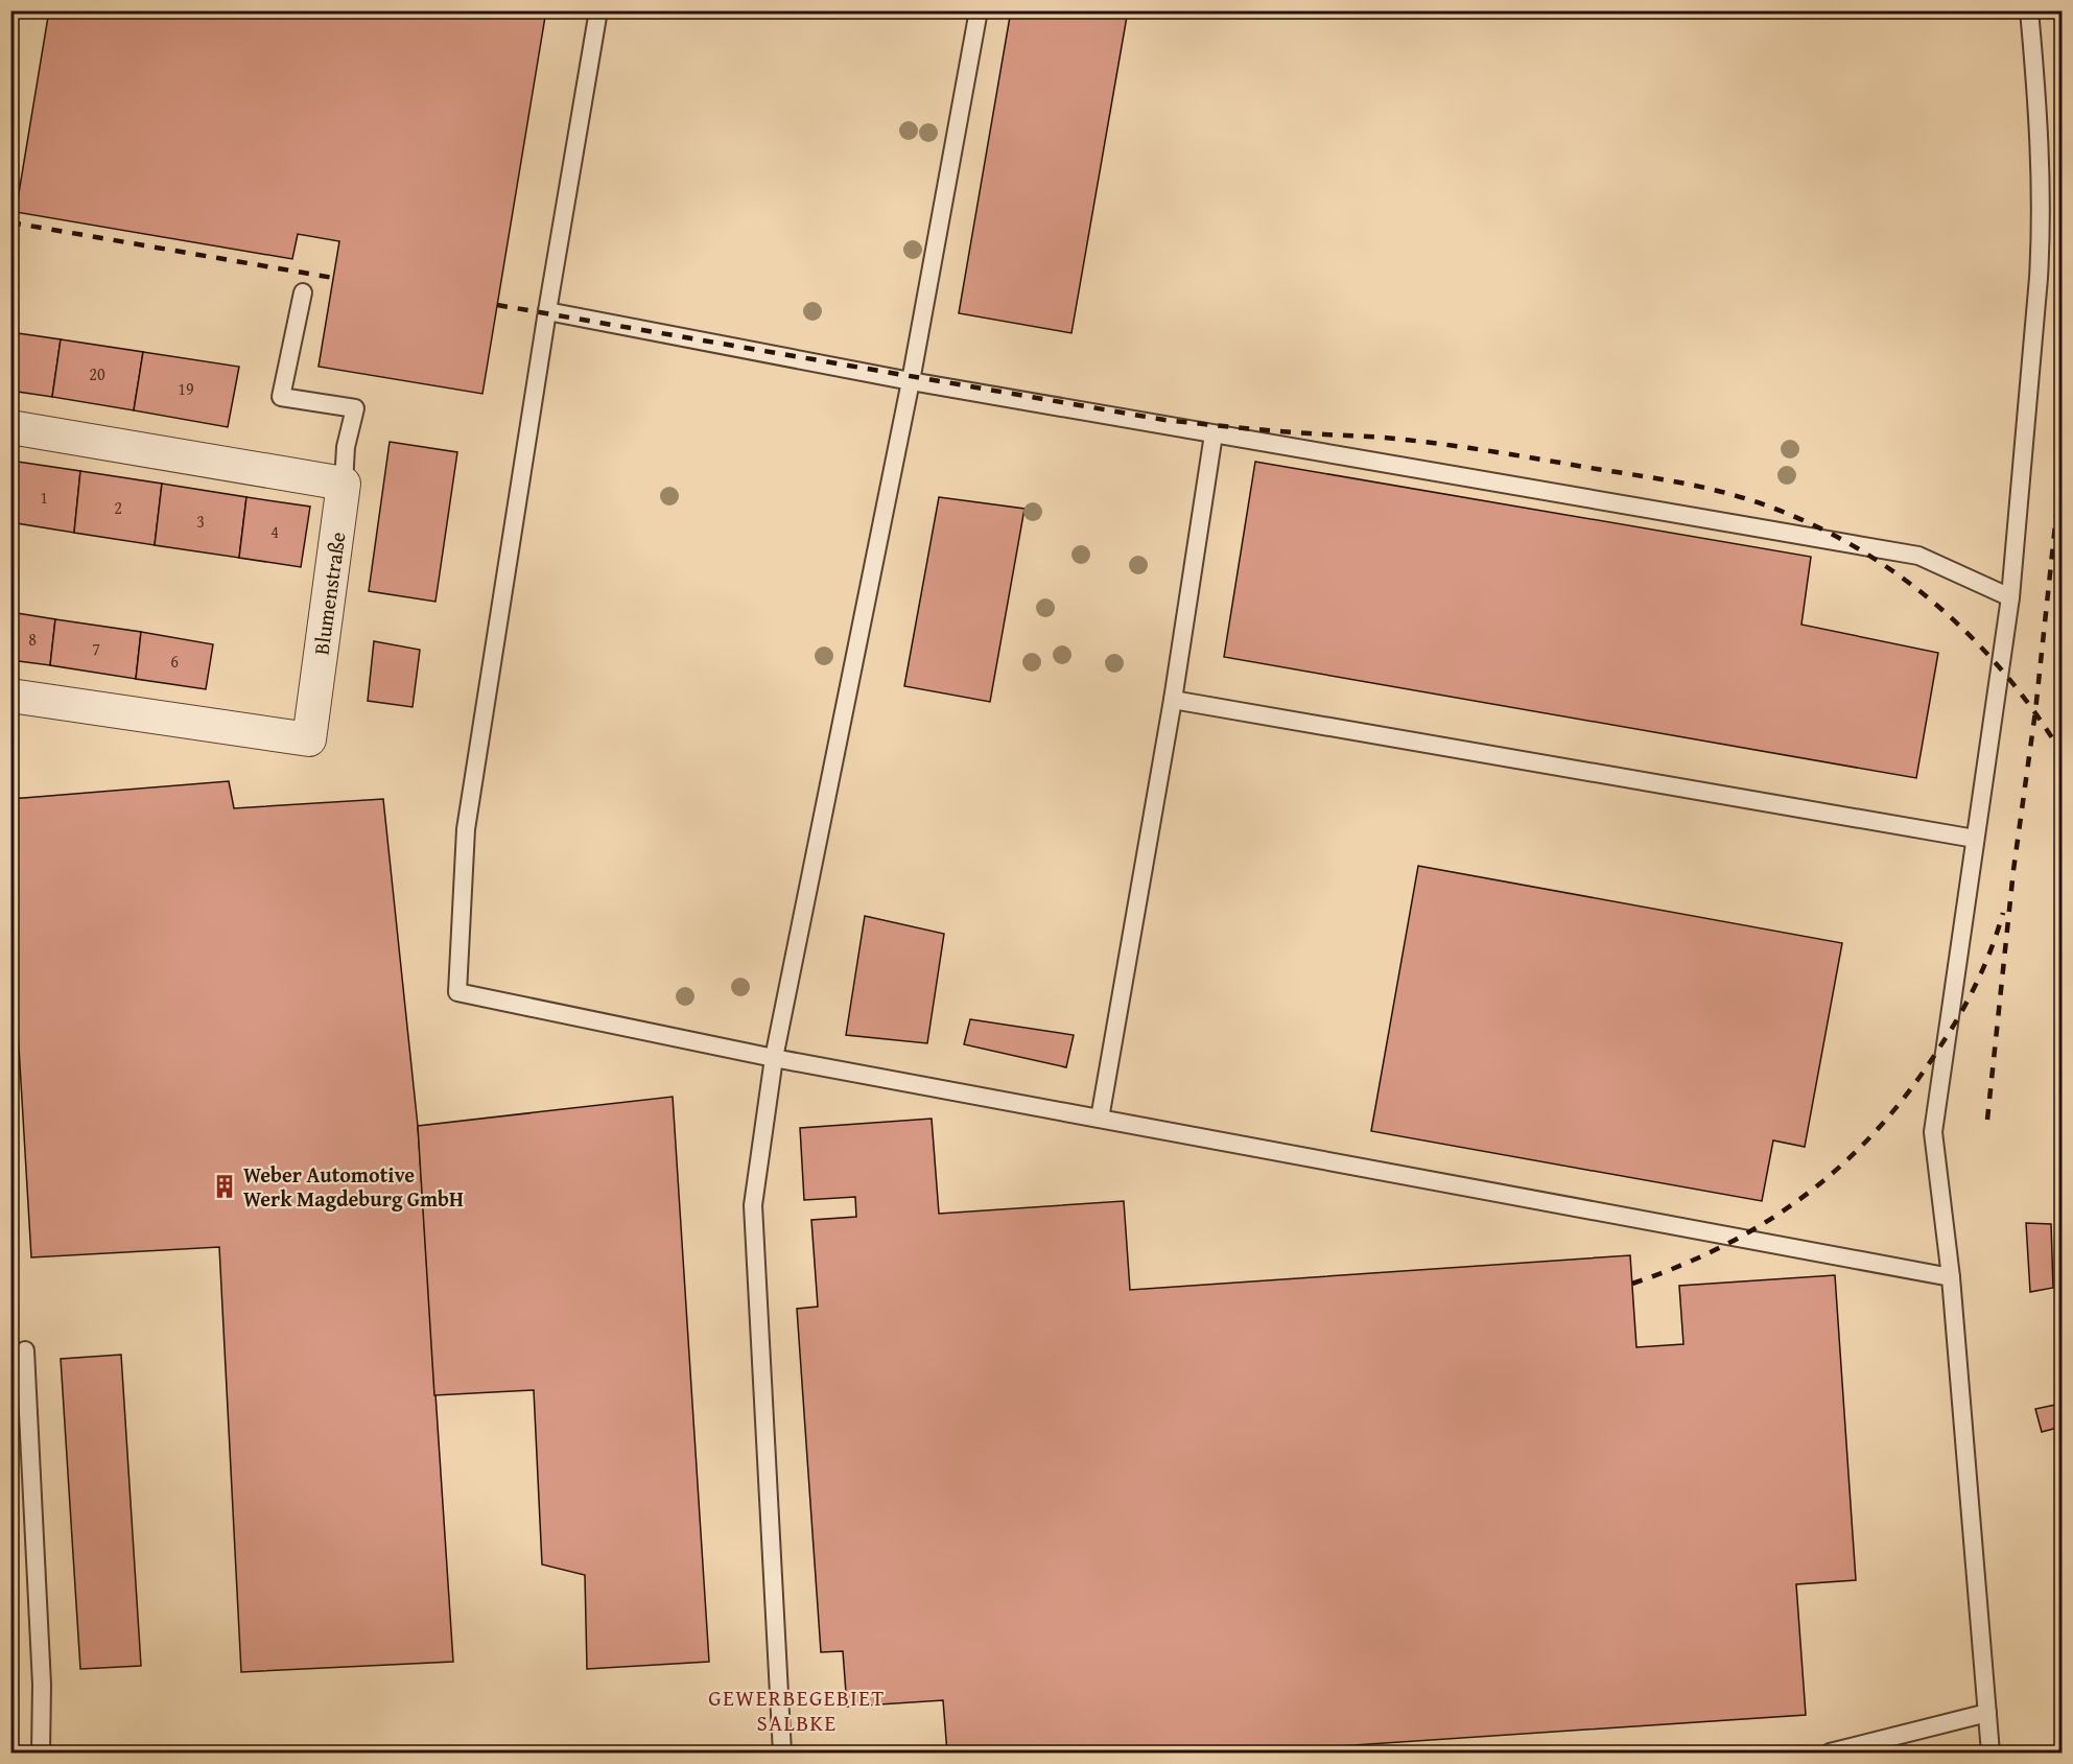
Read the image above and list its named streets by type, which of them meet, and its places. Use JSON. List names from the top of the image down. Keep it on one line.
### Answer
{"streets":{"street":["Blumenstraße"]},"districts":["GEWERBEGEBIET SALBKE"],"places":{"building":["Weber Automotive Werk Magdeburg GmbH"]},"house_numbers":["20","19","1","2","3","4","8","7","6"]}
